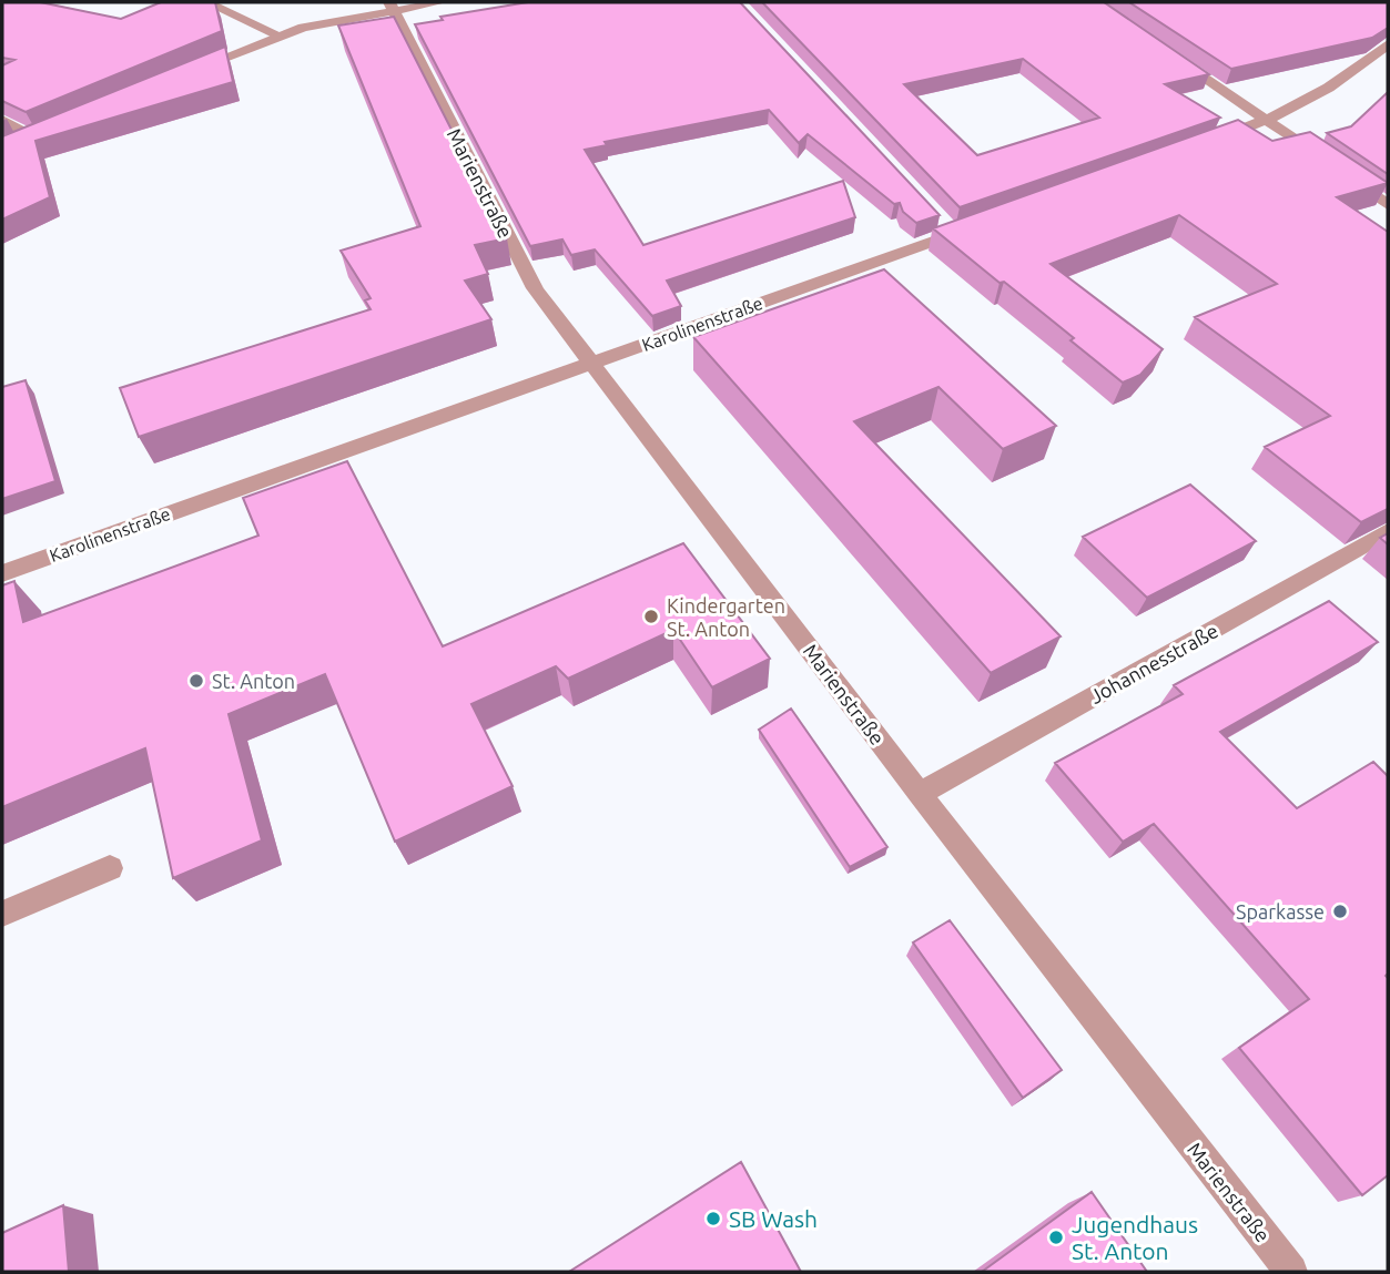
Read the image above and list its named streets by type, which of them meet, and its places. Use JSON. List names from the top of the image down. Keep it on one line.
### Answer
{"streets":{"street":["Marienstraße","Karolinenstraße","Johannesstraße"]},"crossings":[["Marienstraße","Karolinenstraße"],["Marienstraße","Johannesstraße"]],"places":["Kindergarten St. Anton","St. Anton","Sparkasse","SB Wash","Jugendhaus St. Anton"]}
